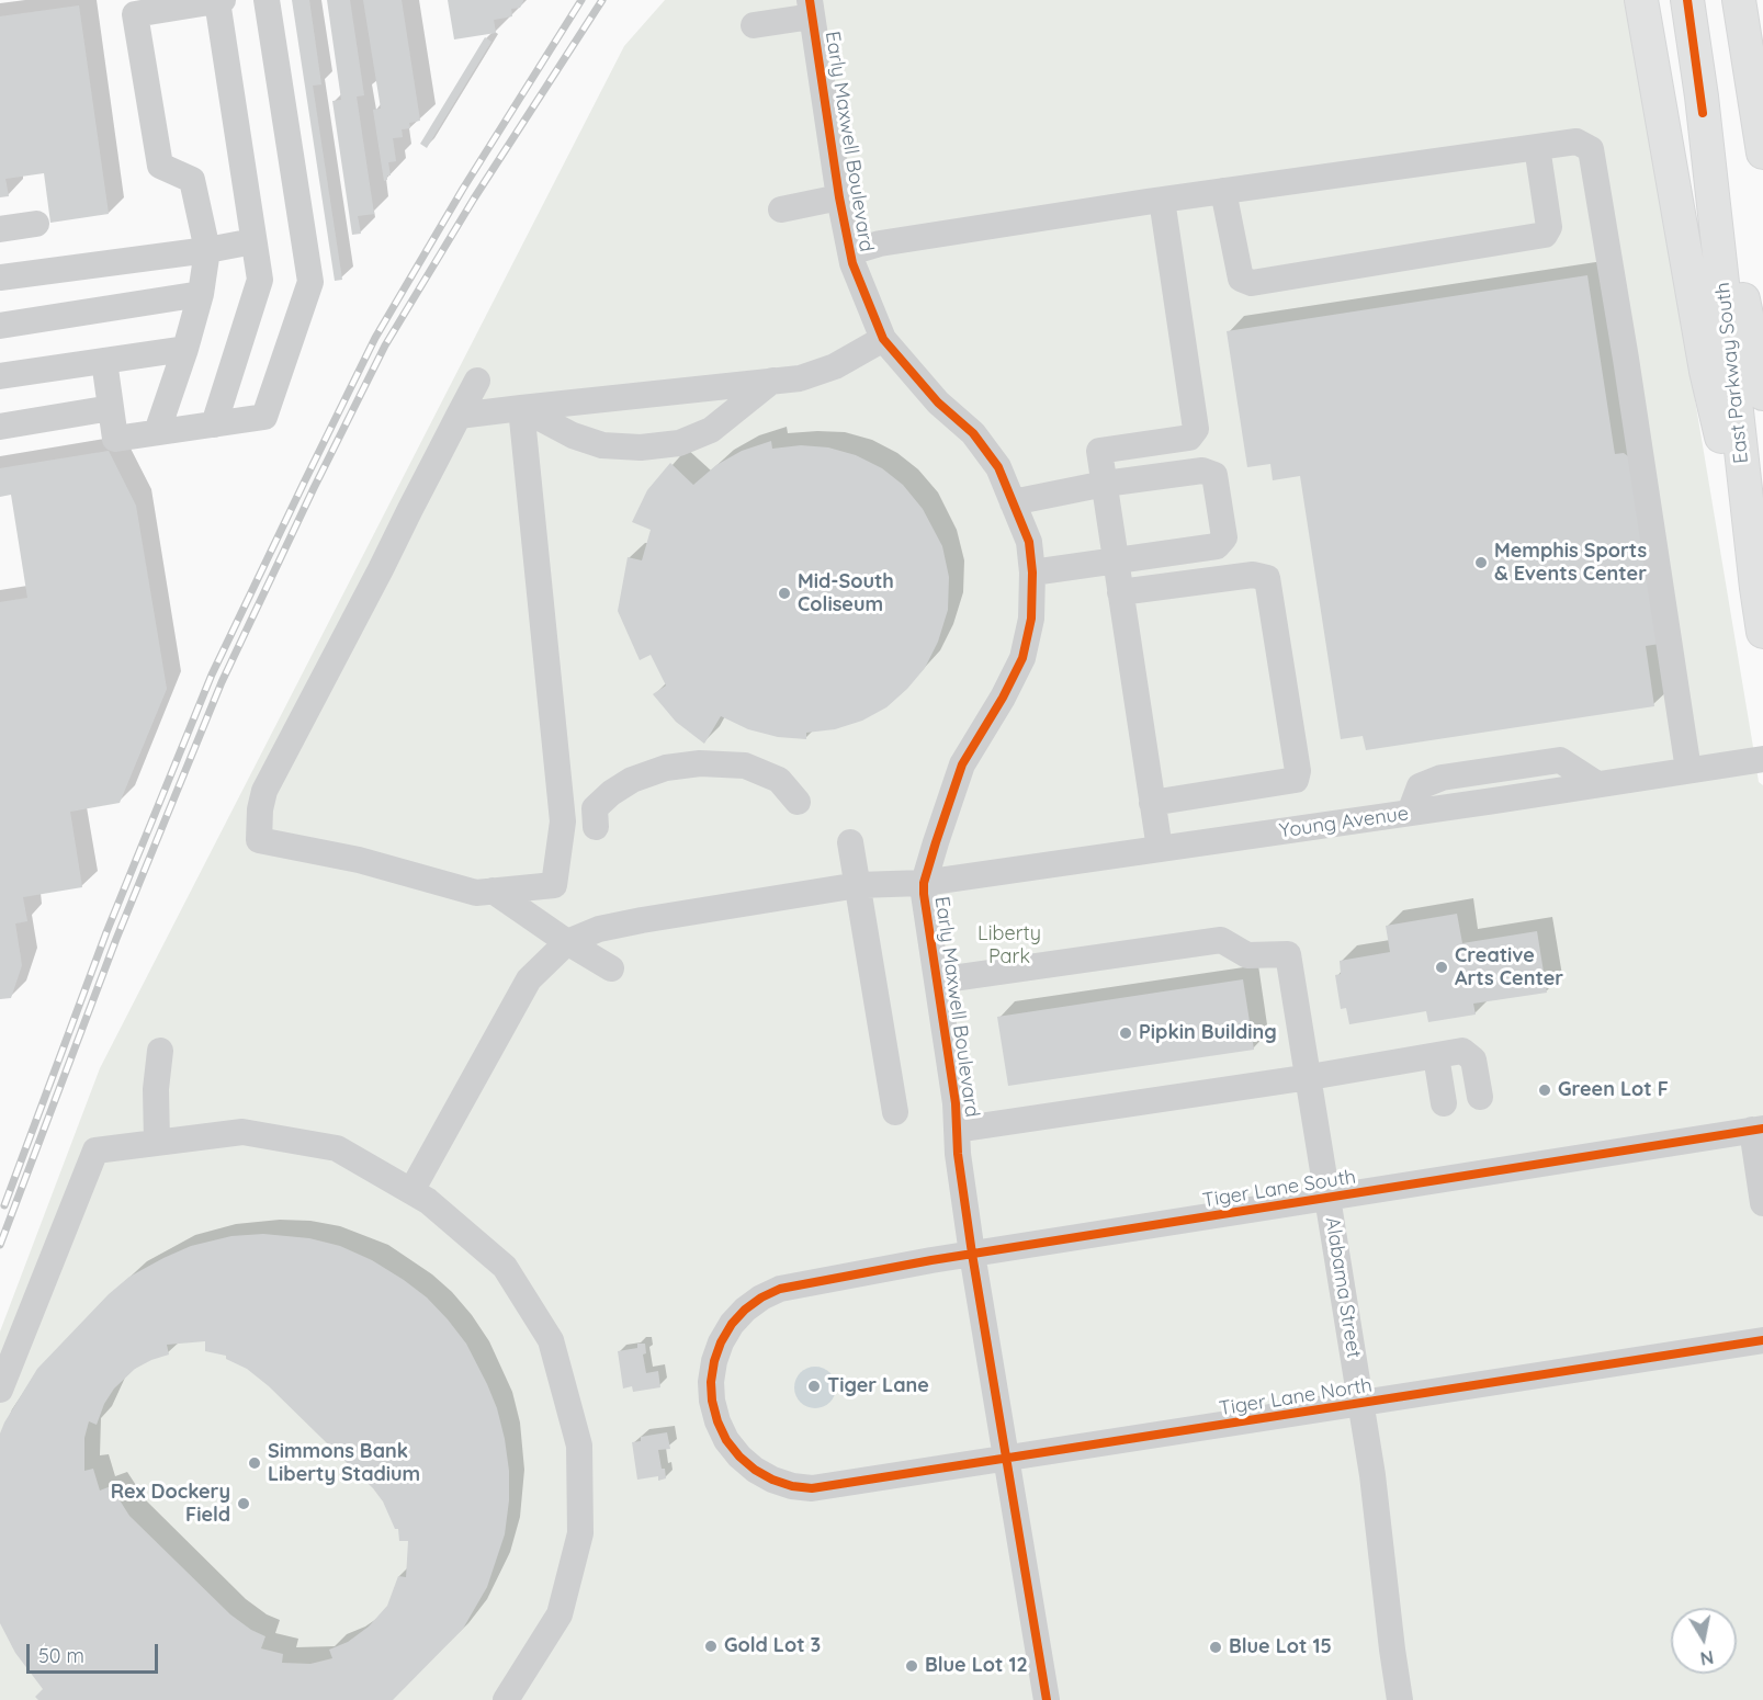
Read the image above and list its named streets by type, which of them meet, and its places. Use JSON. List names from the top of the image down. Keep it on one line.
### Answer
{"streets":{"main road":["East Parkway South"],"street":["Early Maxwell Boulevard","Young Avenue","Tiger Lane South","Alabama Street","Tiger Lane North"]},"crossings":[["Early Maxwell Boulevard","Young Avenue"],["Early Maxwell Boulevard","Tiger Lane South"],["Early Maxwell Boulevard","Alabama Street"],["Early Maxwell Boulevard","Tiger Lane North"],["Tiger Lane South","Alabama Street"],["Tiger Lane South","Tiger Lane North"],["Alabama Street","Tiger Lane North"]],"parks":["Liberty Park"],"places":["Memphis Sports & Events Center","Mid-South Coliseum","Creative Arts Center","Pipkin Building","Green Lot F","Tiger Lane","Simmons Bank Liberty Stadium","Rex Dockery Field","Gold Lot 3","Blue Lot 15","Blue Lot 12"],"scale_bar":"50 m","north":"bottom"}
